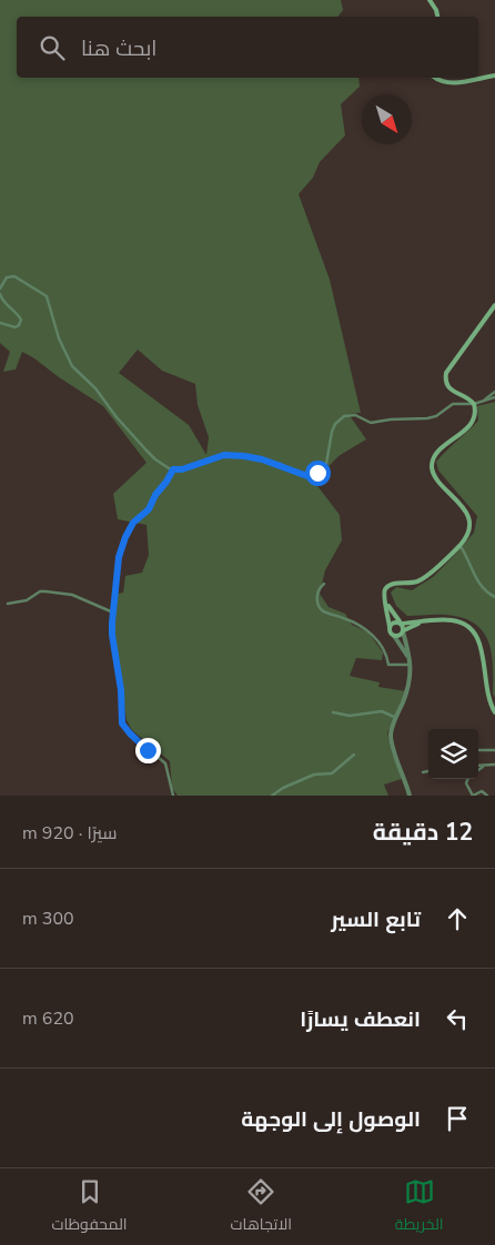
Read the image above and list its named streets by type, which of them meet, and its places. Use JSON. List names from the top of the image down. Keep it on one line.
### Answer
{"north":"bottom right","page":{"search":"ابحث هنا","heading":["12 دقيقة","سيرًا · 920 m"],"list":[["تابع السير","300 m"],["انعطف يسارًا","620 m"],"الوصول إلى الوجهة"],"nav":["الخريطة","الاتجاهات","المحفوظات"]}}
